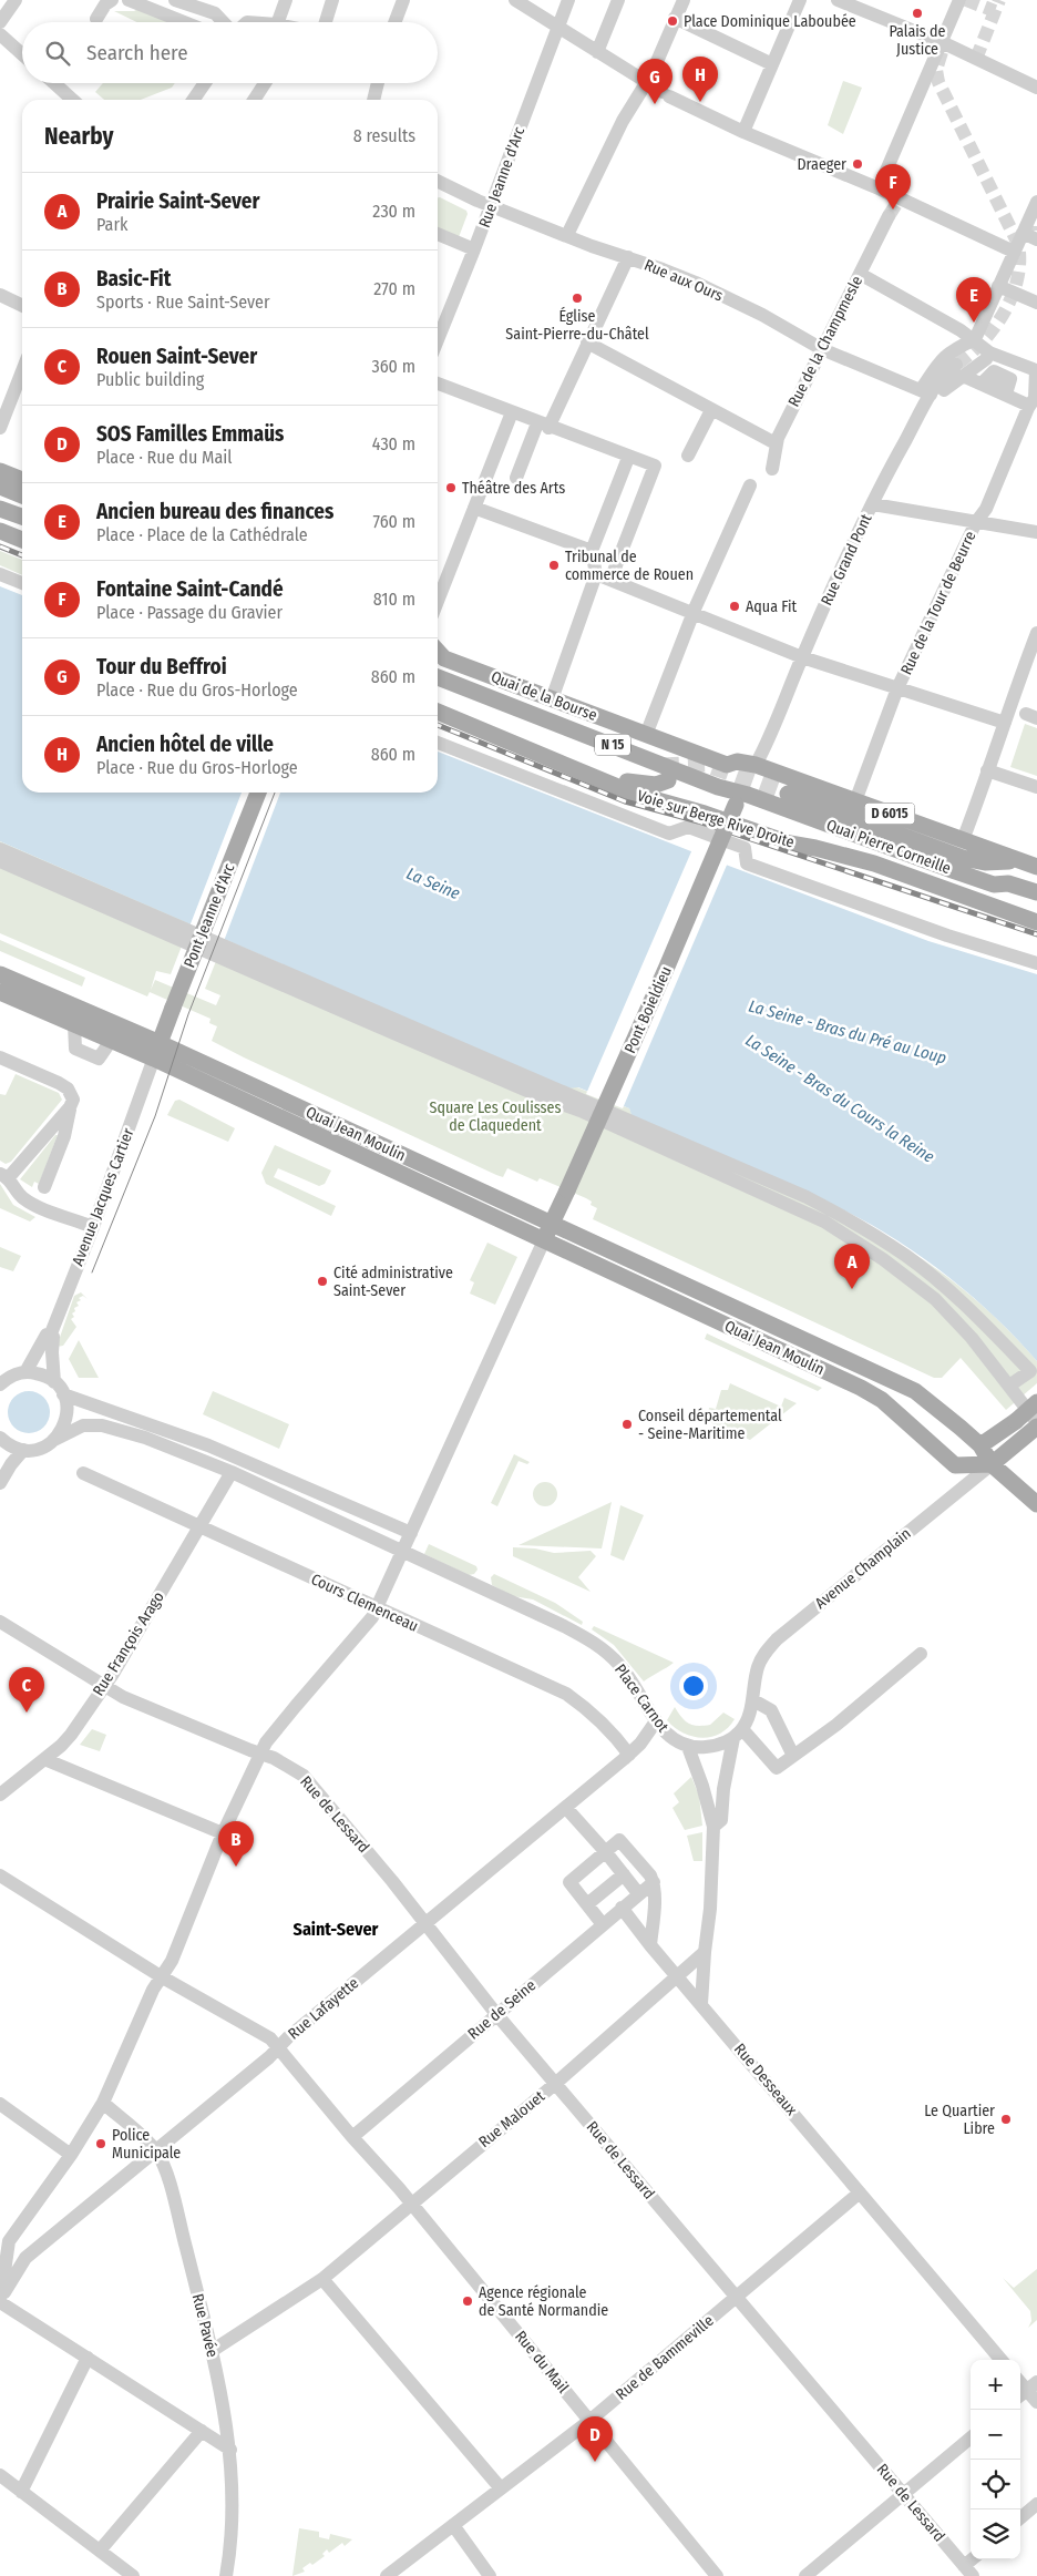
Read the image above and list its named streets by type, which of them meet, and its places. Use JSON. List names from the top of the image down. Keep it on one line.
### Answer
{"streets":{"main road":["Quai de la Bourse","N 15","D 6015","Voie sur Berge Rive Droite","Quai Pierre Corneille","Pont Jeanne d'Arc","Pont Boieldieu","Quai Jean Moulin"],"street":["Rue Jeanne d'Arc","Rue aux Ours","Rue de la Champmesle","Rue Grand Pont","Rue de la Tour de Beurre","Avenue Jacques Cartier","Avenue Champlain","Cours Clemenceau","Rue François Arago","Place Carnot","Rue de Lessard","Rue Lafayette","Rue de Seine","Rue Desseaux","Rue Malouet","Rue Pavée","Rue de Bammeville","Rue du Mail"]},"crossings":[["Rue Jeanne d'Arc","Rue aux Ours"],["Rue aux Ours","Rue de la Champmesle"],["Rue aux Ours","Rue Grand Pont"],["Rue Grand Pont","Quai de la Bourse"],["Rue Grand Pont","Quai Pierre Corneille"],["Rue Grand Pont","Pont Boieldieu"],["Rue de la Tour de Beurre","Quai Pierre Corneille"],["Quai de la Bourse","Quai Pierre Corneille"],["Quai de la Bourse","Pont Boieldieu"],["D 6015","Quai Pierre Corneille"],["Quai Pierre Corneille","Pont Boieldieu"],["Pont Jeanne d'Arc","Quai Jean Moulin"],["Pont Jeanne d'Arc","Avenue Jacques Cartier"],["Pont Boieldieu","Quai Jean Moulin"],["Quai Jean Moulin","Avenue Jacques Cartier"],["Quai Jean Moulin","Avenue Champlain"],["Cours Clemenceau","Rue François Arago"],["Cours Clemenceau","Rue Lafayette"],["Rue François Arago","Rue de Lessard"],["Place Carnot","Rue Lafayette"],["Rue de Lessard","Rue Lafayette"],["Rue de Lessard","Rue de Seine"],["Rue de Lessard","Rue Malouet"],["Rue de Lessard","Rue de Bammeville"],["Rue Lafayette","Rue Pavée"],["Rue Lafayette","Rue du Mail"],["Rue de Seine","Rue Desseaux"],["Rue de Seine","Rue du Mail"],["Rue Desseaux","Rue Malouet"],["Rue Desseaux","Rue de Bammeville"],["Rue Malouet","Rue Pavée"],["Rue Malouet","Rue du Mail"],["Rue de Bammeville","Rue du Mail"]],"districts":["Saint-Sever"],"water":["La Seine","La Seine - Bras du Pré au Loup","La Seine - Bras du Cours la Reine"],"parks":["Square Les Coulisses de Claquedent"],"places":["Palais de Justice","Place Dominique Laboubée","Draeger","Église Saint-Pierre-du-Châtel","Théâtre des Arts","Tribunal de commerce de Rouen","Aqua Fit","Cité administrative Saint-Sever","Conseil départemental - Seine-Maritime","Le Quartier Libre","Police Municipale","Agence régionale de Santé Normandie"],"page":{"search":"Search here","pins":["H","G","F","E","A","C","B","D"],"heading":["Nearby","8 results"],"list":[{"mark":"A","name":"Prairie Saint-Sever","note":"Park","value":"230 m"},{"mark":"B","name":"Basic-Fit","note":"Sports · Rue Saint-Sever","value":"270 m"},{"mark":"C","name":"Rouen Saint-Sever","note":"Public building","value":"360 m"},{"mark":"D","name":"SOS Familles Emmaüs","note":"Place · Rue du Mail","value":"430 m"},{"mark":"E","name":"Ancien bureau des finances","note":"Place · Place de la Cathédrale","value":"760 m"},{"mark":"F","name":"Fontaine Saint-Candé","note":"Place · Passage du Gravier","value":"810 m"},{"mark":"G","name":"Tour du Beffroi","note":"Place · Rue du Gros-Horloge","value":"860 m"},{"mark":"H","name":"Ancien hôtel de ville","note":"Place · Rue du Gros-Horloge","value":"860 m"}],"map_buttons":["+","−"]}}
